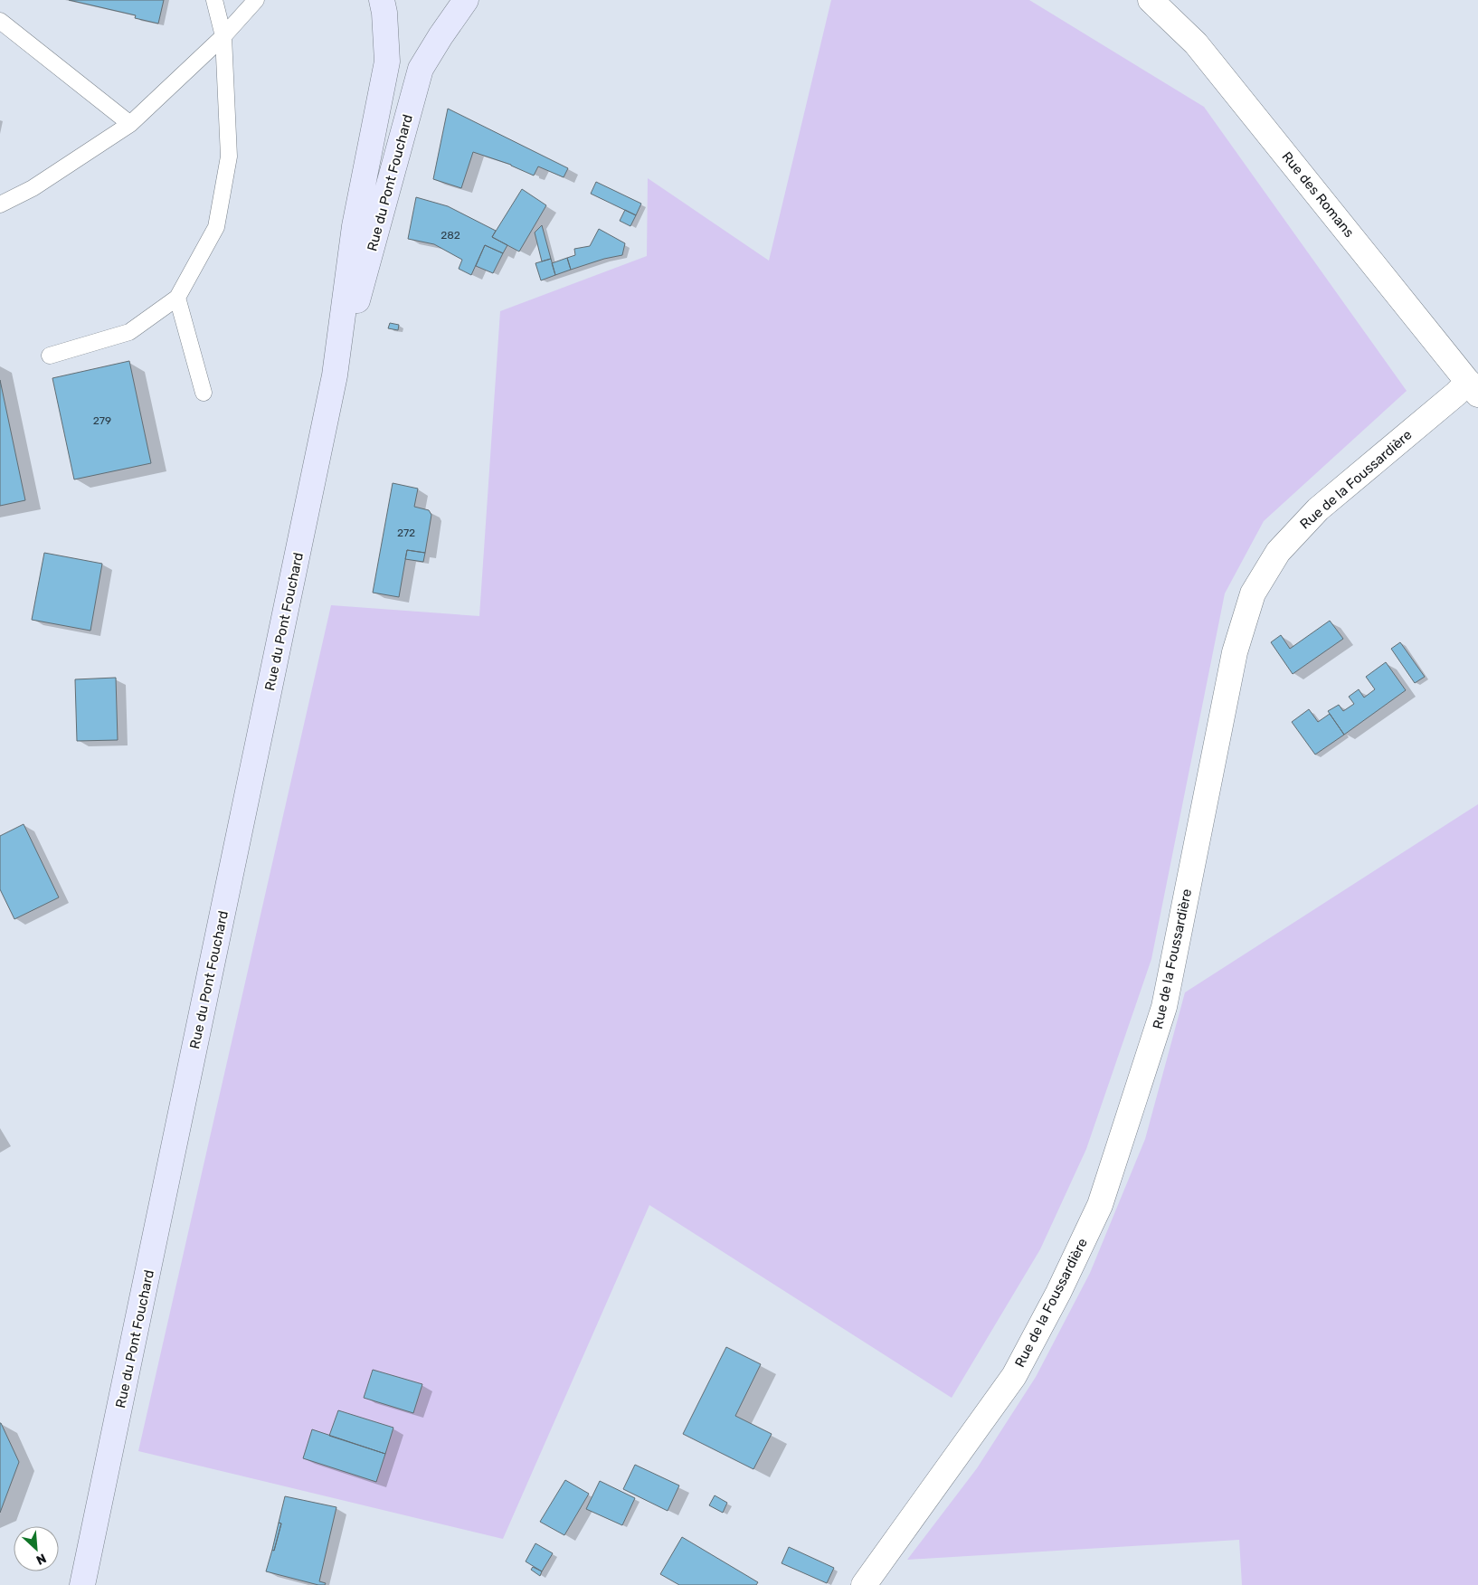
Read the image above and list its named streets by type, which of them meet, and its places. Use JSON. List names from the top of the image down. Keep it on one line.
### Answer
{"streets":{"main road":["Rue du Pont Fouchard"],"street":["Rue des Romans","Rue de la Foussardière"]},"crossings":[["Rue des Romans","Rue de la Foussardière"]],"house_numbers":["282","279","272"],"north":"bottom right"}
